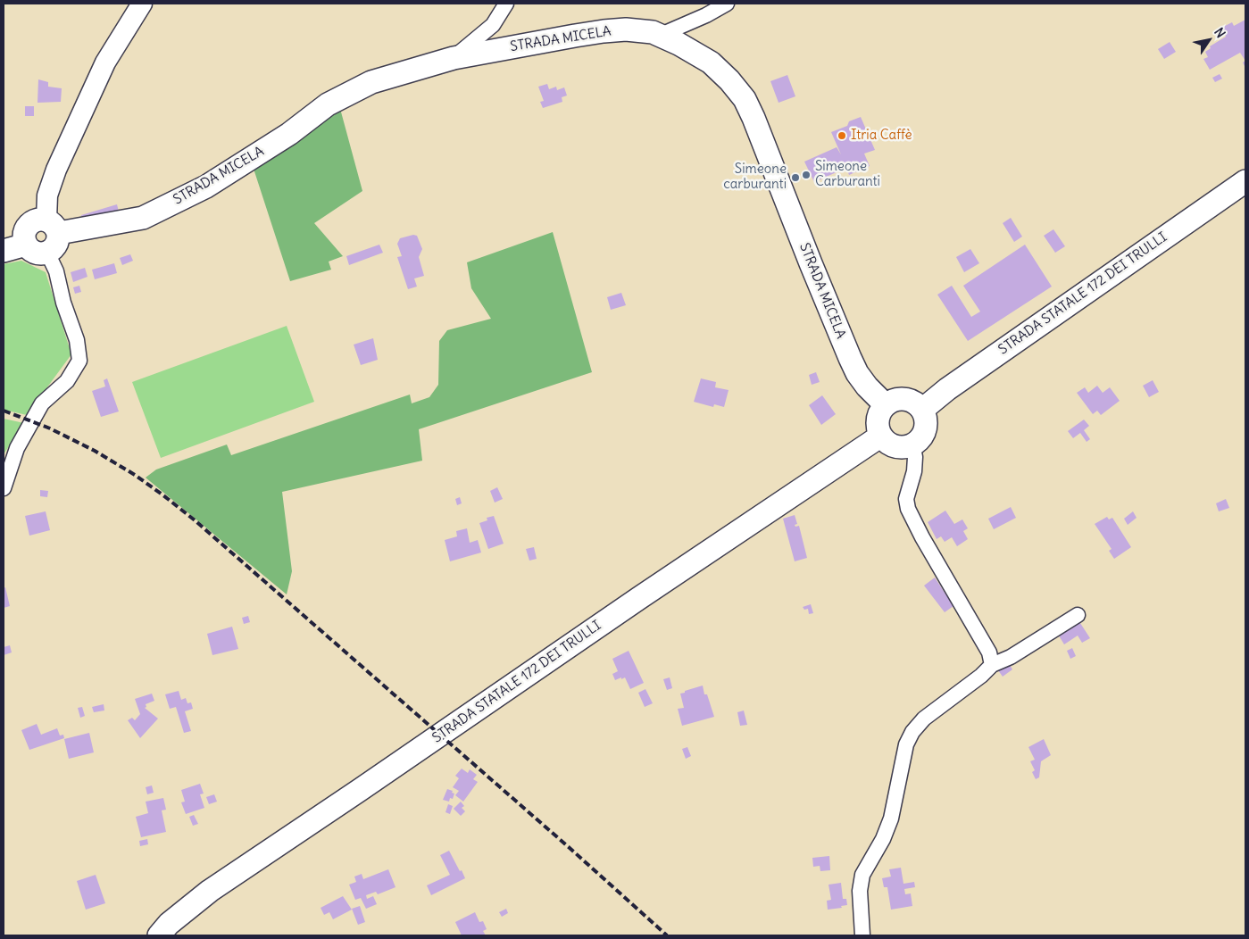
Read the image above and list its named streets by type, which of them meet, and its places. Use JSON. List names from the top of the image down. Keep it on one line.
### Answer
{"streets":{"main road":["STRADA MICELA","STRADA STATALE 172 DEI TRULLI"]},"crossings":[["STRADA MICELA","STRADA STATALE 172 DEI TRULLI"]],"places":["Itria Caffè","Simeone Carburanti","Simeone carburanti"],"north":"top right"}
